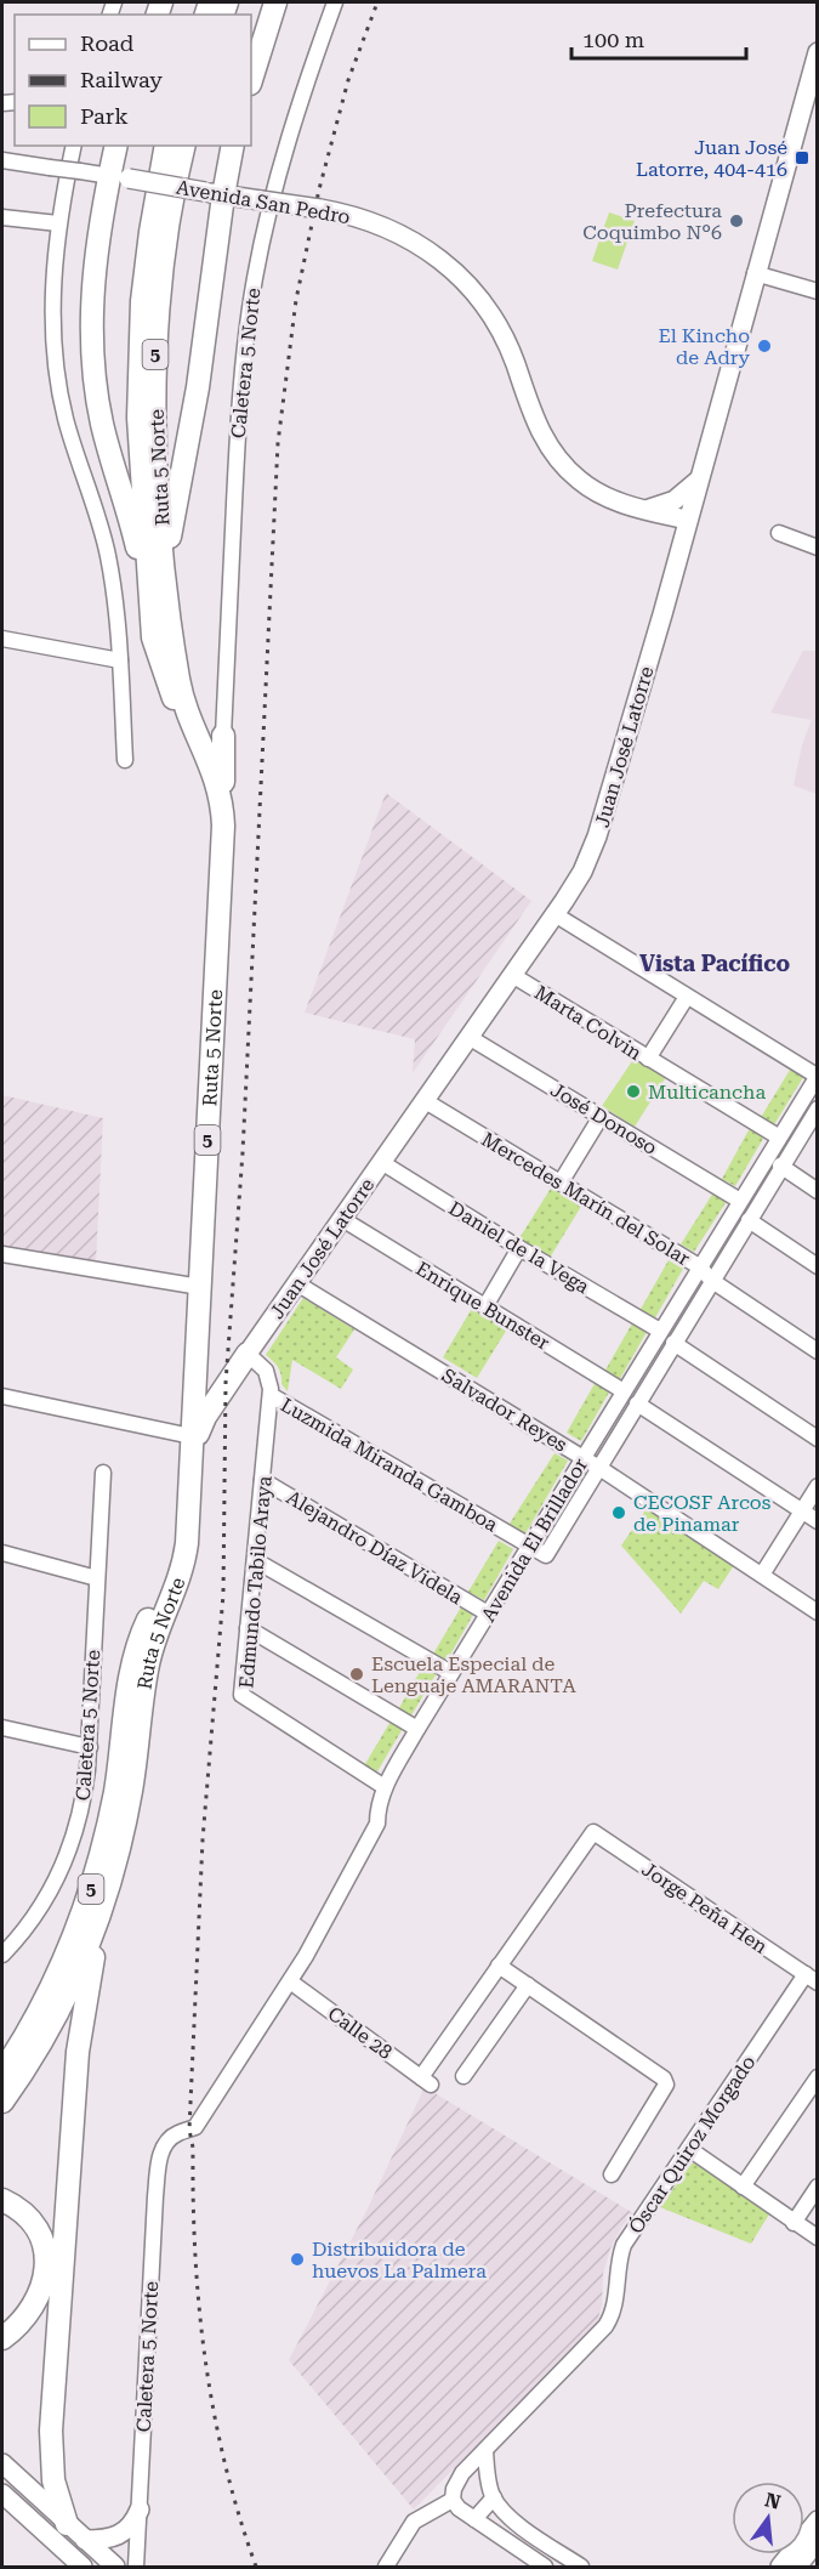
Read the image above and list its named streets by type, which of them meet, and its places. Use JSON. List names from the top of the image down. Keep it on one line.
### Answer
{"streets":{"highway":["5","Ruta 5 Norte"],"main road":["Avenida San Pedro","Juan José Latorre"],"street":["Caletera 5 Norte","Marta Colvin","José Donoso","Mercedes Marín del Solar","Daniel de la Vega","Enrique Bunster","Salvador Reyes","Luzmida Miranda Gamboa","Avenida El Brillador","Alejandro Díaz Videla","Edmundo Tabilo Araya","Jorge Peña Hen","Calle 28","Óscar Quiroz Morgado"]},"crossings":[["Avenida San Pedro","Juan José Latorre"],["Caletera 5 Norte","Avenida El Brillador"],["Juan José Latorre","Marta Colvin"],["Juan José Latorre","José Donoso"],["Juan José Latorre","Mercedes Marín del Solar"],["Juan José Latorre","Daniel de la Vega"],["Juan José Latorre","Enrique Bunster"],["Juan José Latorre","Salvador Reyes"],["Juan José Latorre","Edmundo Tabilo Araya"],["Marta Colvin","Avenida El Brillador"],["José Donoso","Avenida El Brillador"],["Mercedes Marín del Solar","Avenida El Brillador"],["Daniel de la Vega","Avenida El Brillador"],["Enrique Bunster","Avenida El Brillador"],["Salvador Reyes","Avenida El Brillador"],["Luzmida Miranda Gamboa","Avenida El Brillador"],["Luzmida Miranda Gamboa","Edmundo Tabilo Araya"],["Avenida El Brillador","Alejandro Díaz Videla"],["Avenida El Brillador","Edmundo Tabilo Araya"],["Avenida El Brillador","Calle 28"],["Alejandro Díaz Videla","Edmundo Tabilo Araya"],["Jorge Peña Hen","Calle 28"],["Jorge Peña Hen","Óscar Quiroz Morgado"]],"districts":["Vista Pacífico"],"places":{"transit":["Juan José Latorre, 404-416"],"other":["Prefectura Coquimbo N°6","El Kincho de Adry","Multicancha","CECOSF Arcos de Pinamar","Escuela Especial de Lenguaje AMARANTA","Distribuidora de huevos La Palmera"]},"legend":["Road","Railway","Park"],"scale_bar":"100 m","north":"top"}
